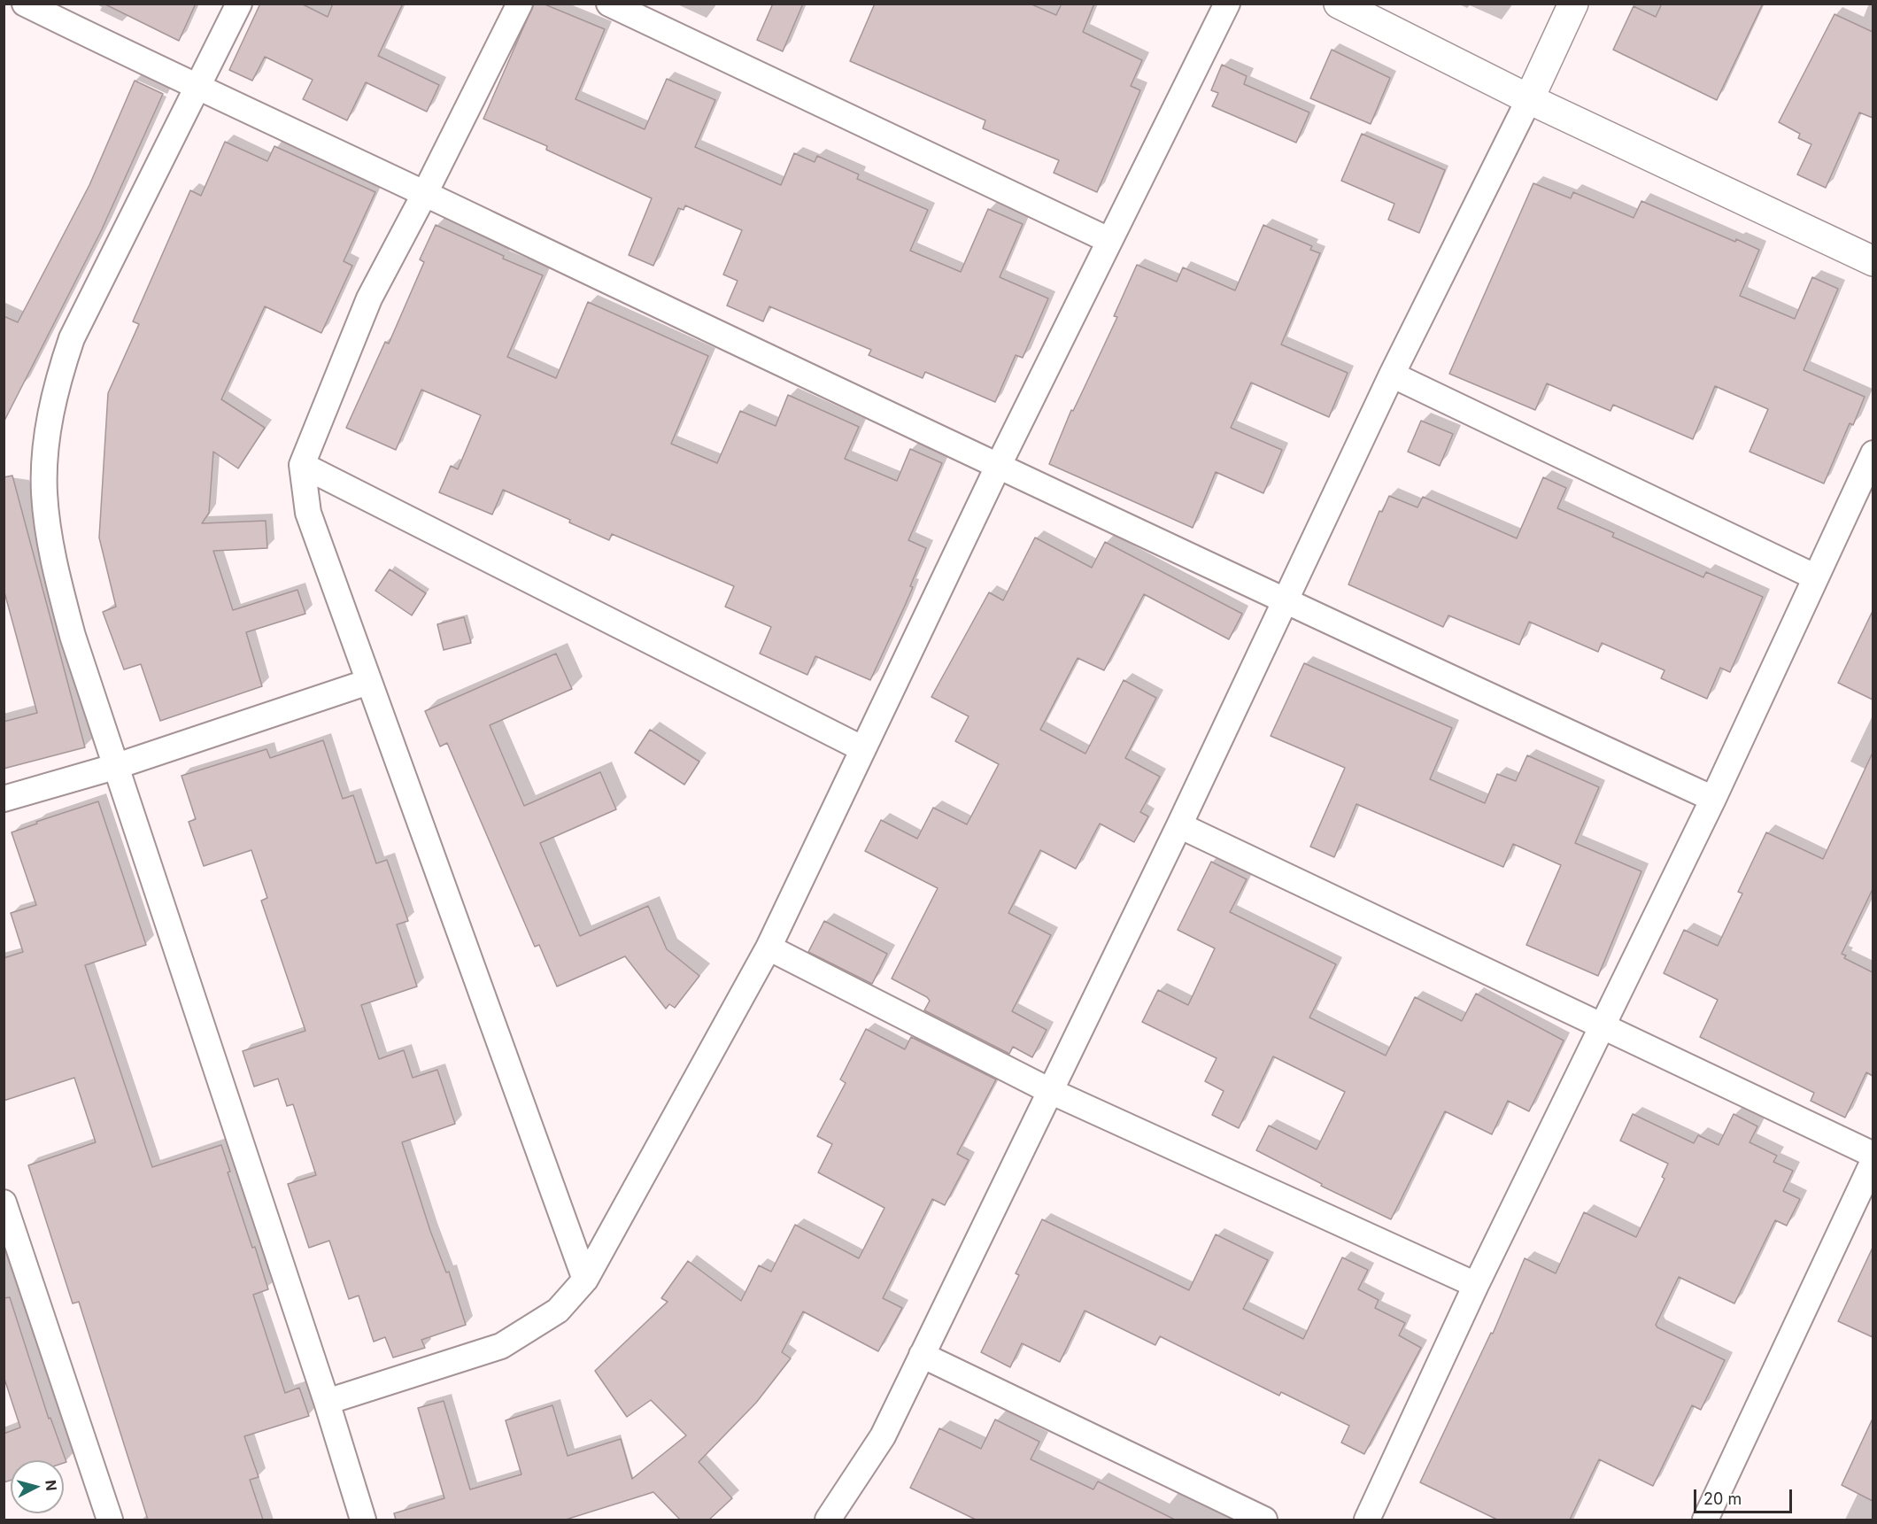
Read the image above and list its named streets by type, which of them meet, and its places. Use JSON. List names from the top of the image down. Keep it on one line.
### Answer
{"scale_bar":"20 m","north":"right"}
